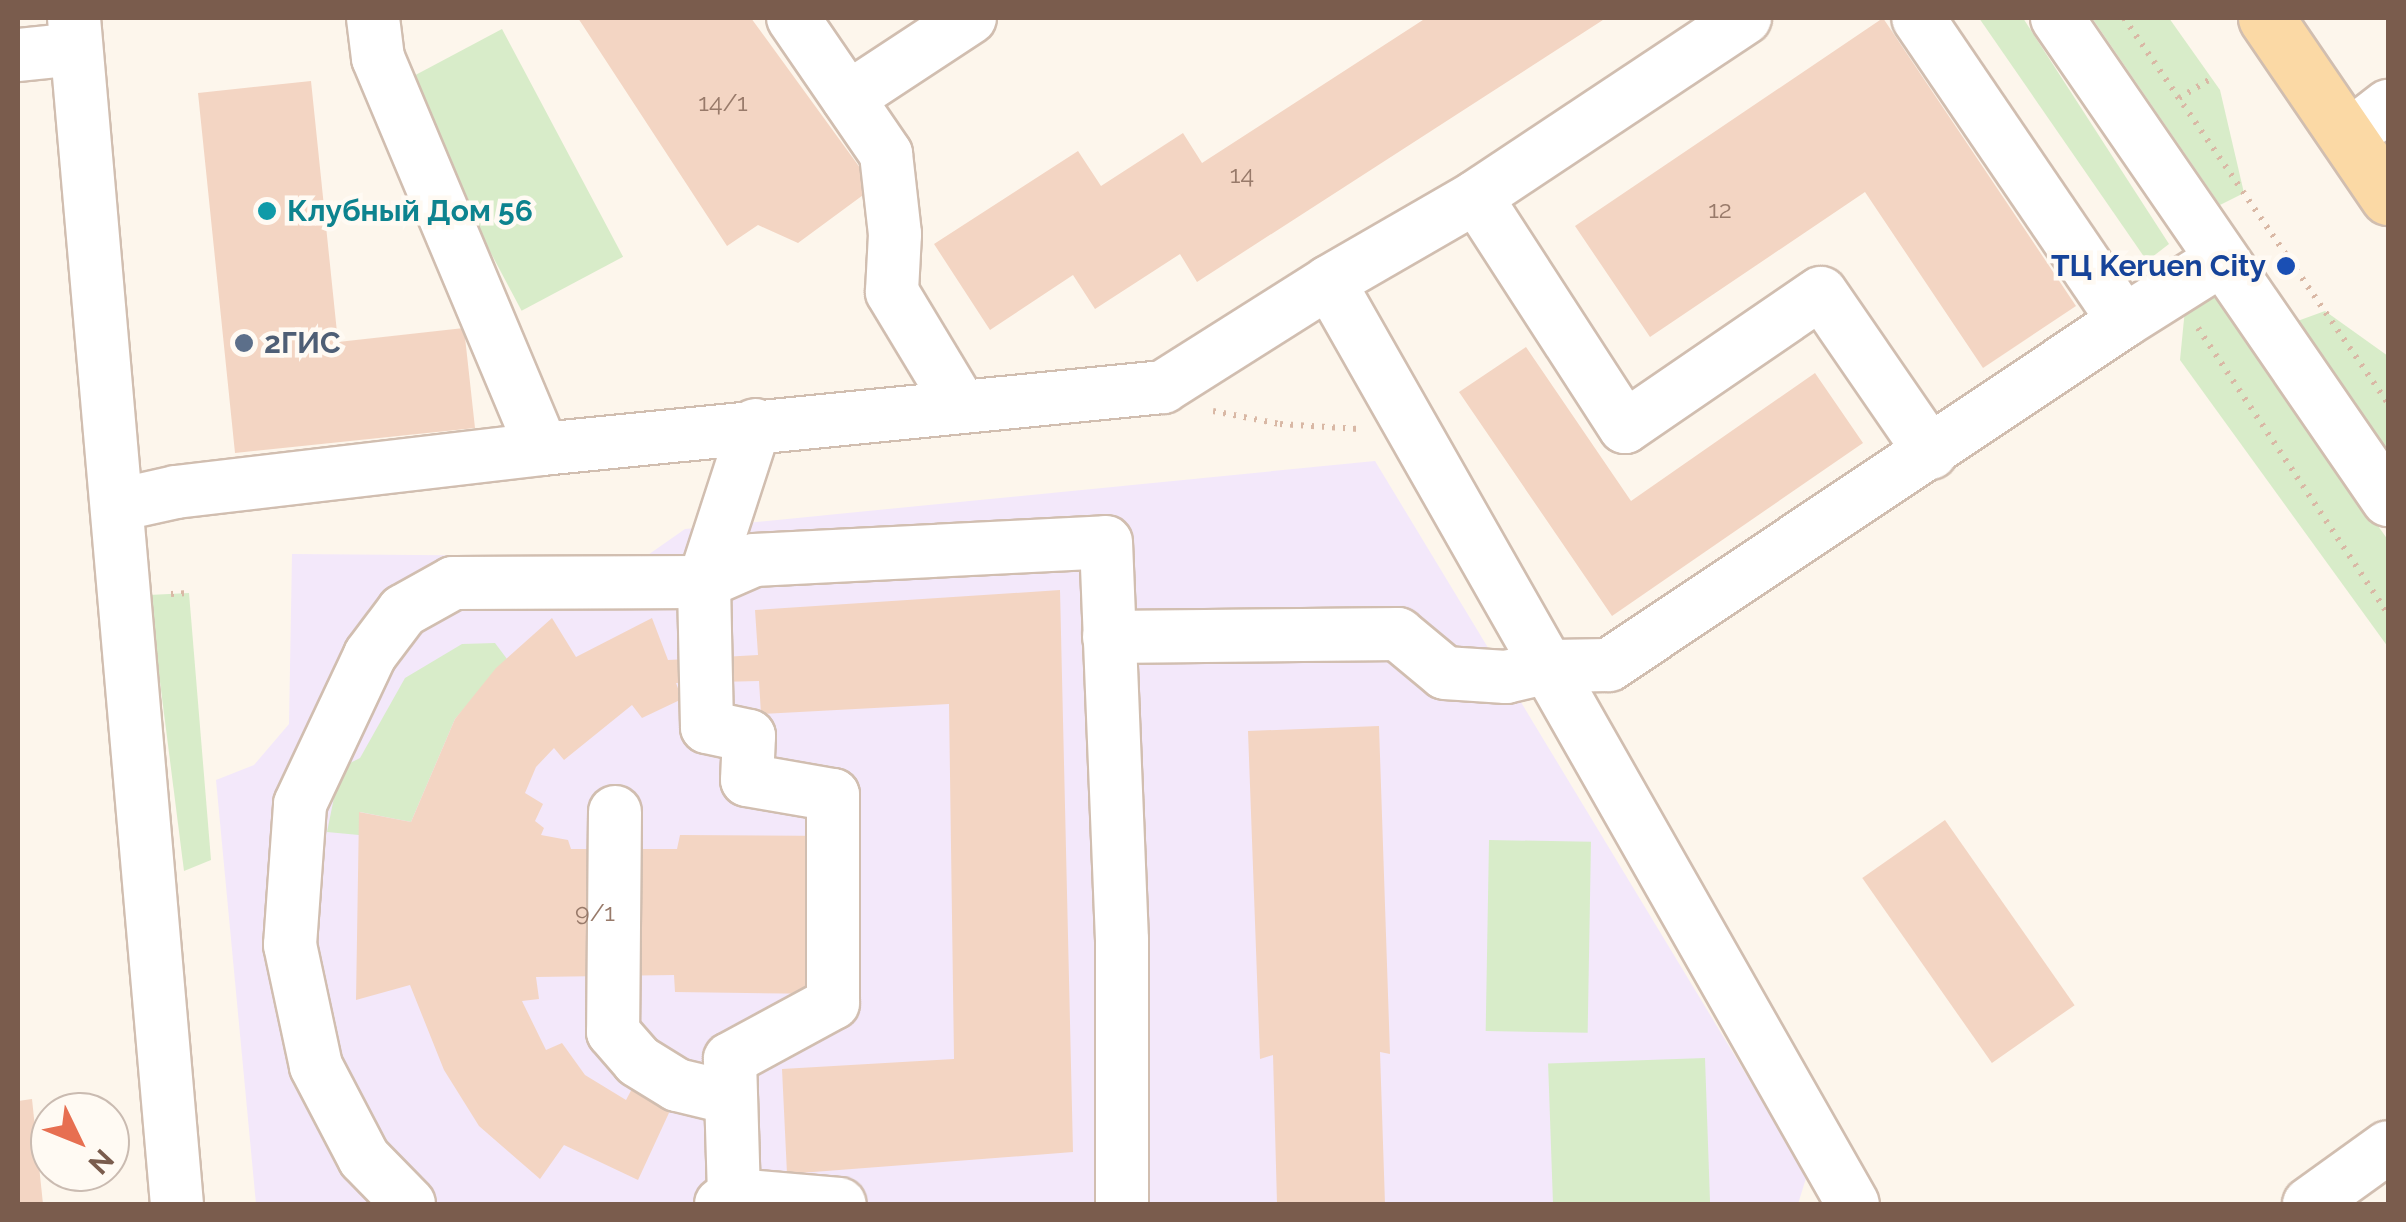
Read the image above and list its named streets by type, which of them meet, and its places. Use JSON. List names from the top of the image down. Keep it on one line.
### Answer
{"places":["Клубный Дом 56","ТЦ Keruen City","2ГИС"],"house_numbers":["14/1","14","12","9/1"],"north":"bottom right"}
